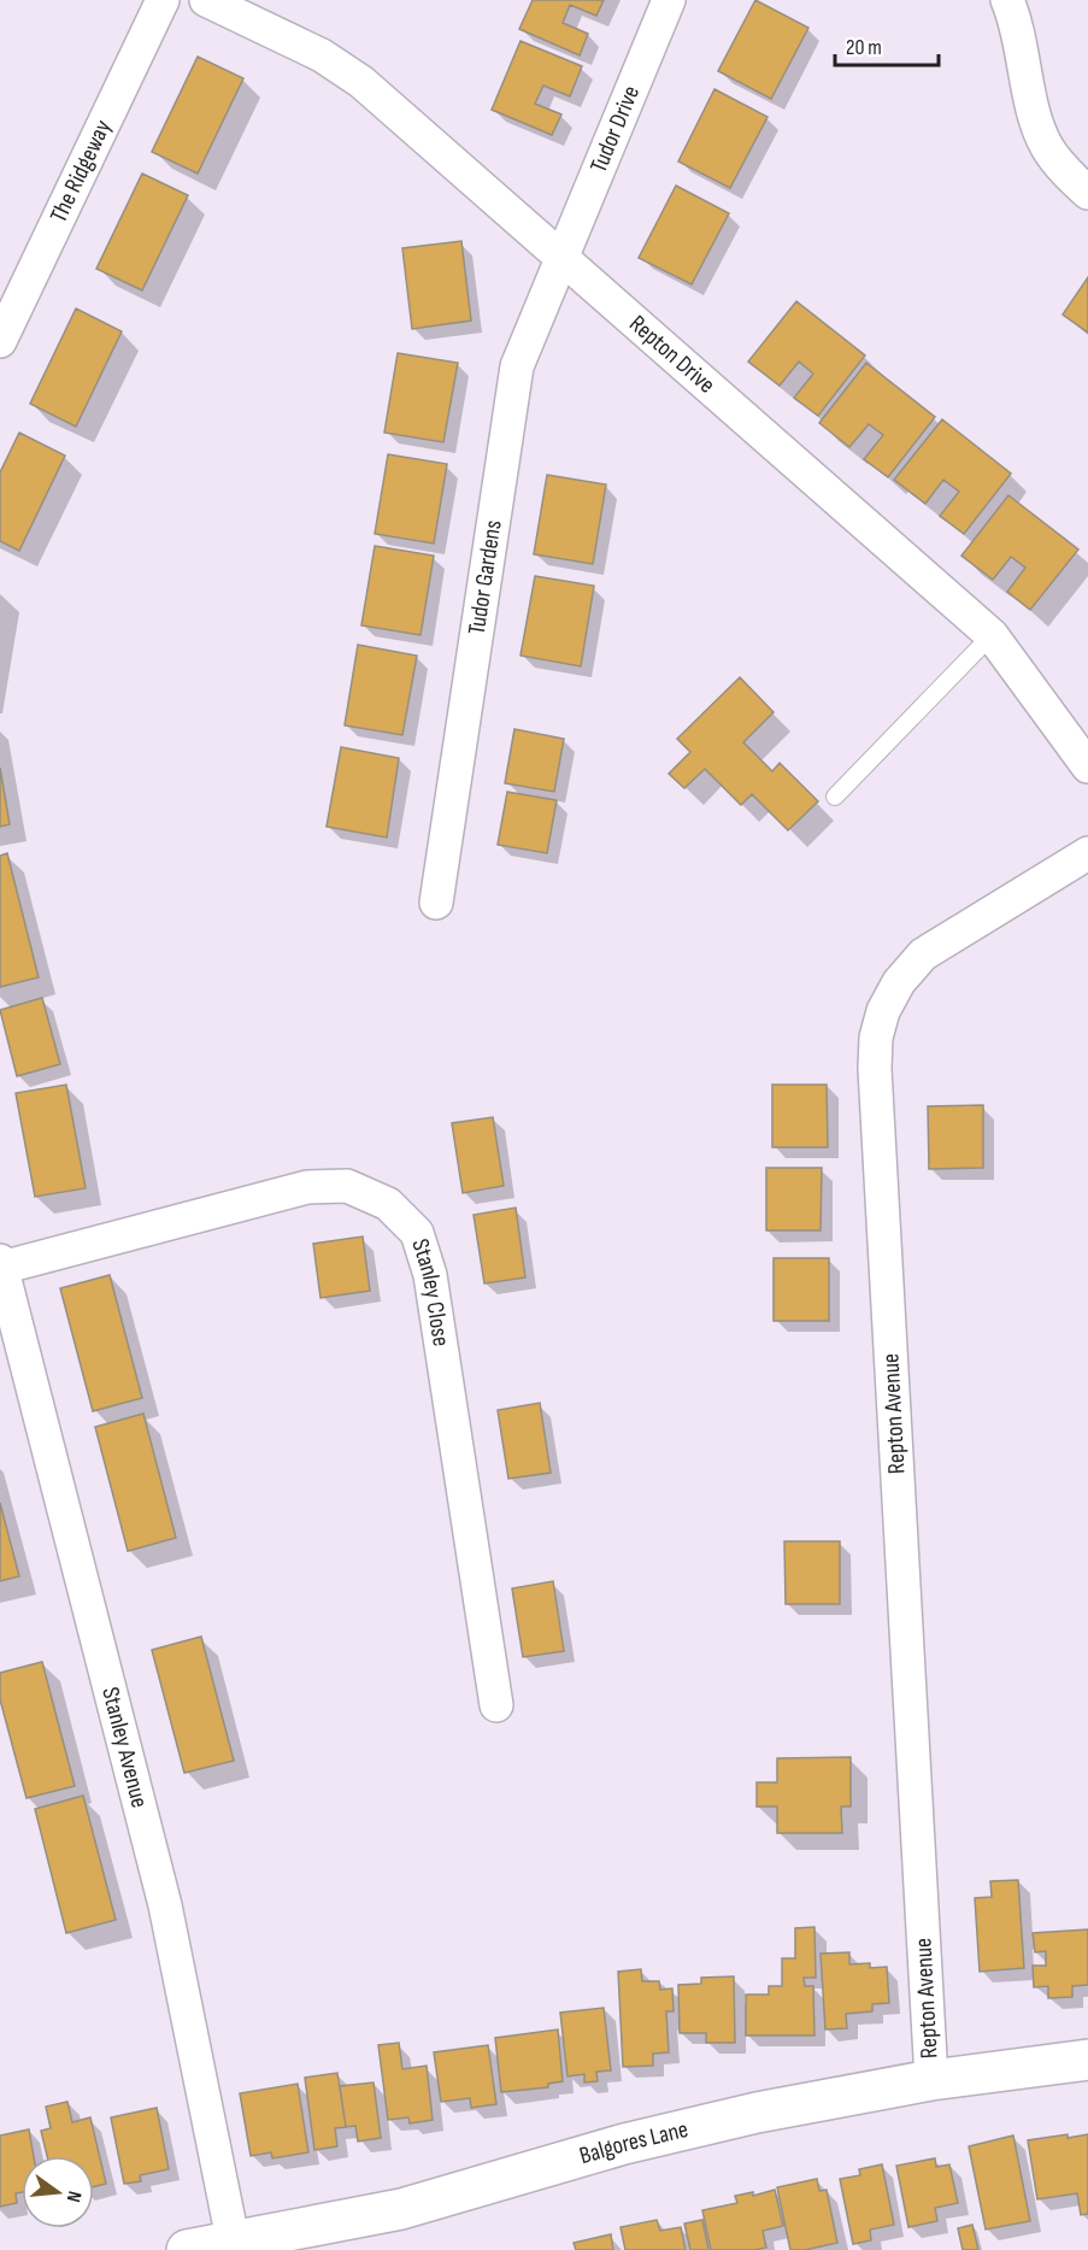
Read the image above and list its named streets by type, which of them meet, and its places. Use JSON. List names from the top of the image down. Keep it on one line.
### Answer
{"streets":{"street":["Tudor Drive","The Ridgeway","Repton Drive","Tudor Gardens","Stanley Close","Repton Avenue","Stanley Avenue","Balgores Lane"]},"crossings":[["Tudor Drive","Repton Drive"],["Tudor Drive","Tudor Gardens"],["Repton Drive","Tudor Gardens"],["Stanley Close","Stanley Avenue"],["Repton Avenue","Balgores Lane"],["Stanley Avenue","Balgores Lane"]],"scale_bar":"20 m","north":"right"}
